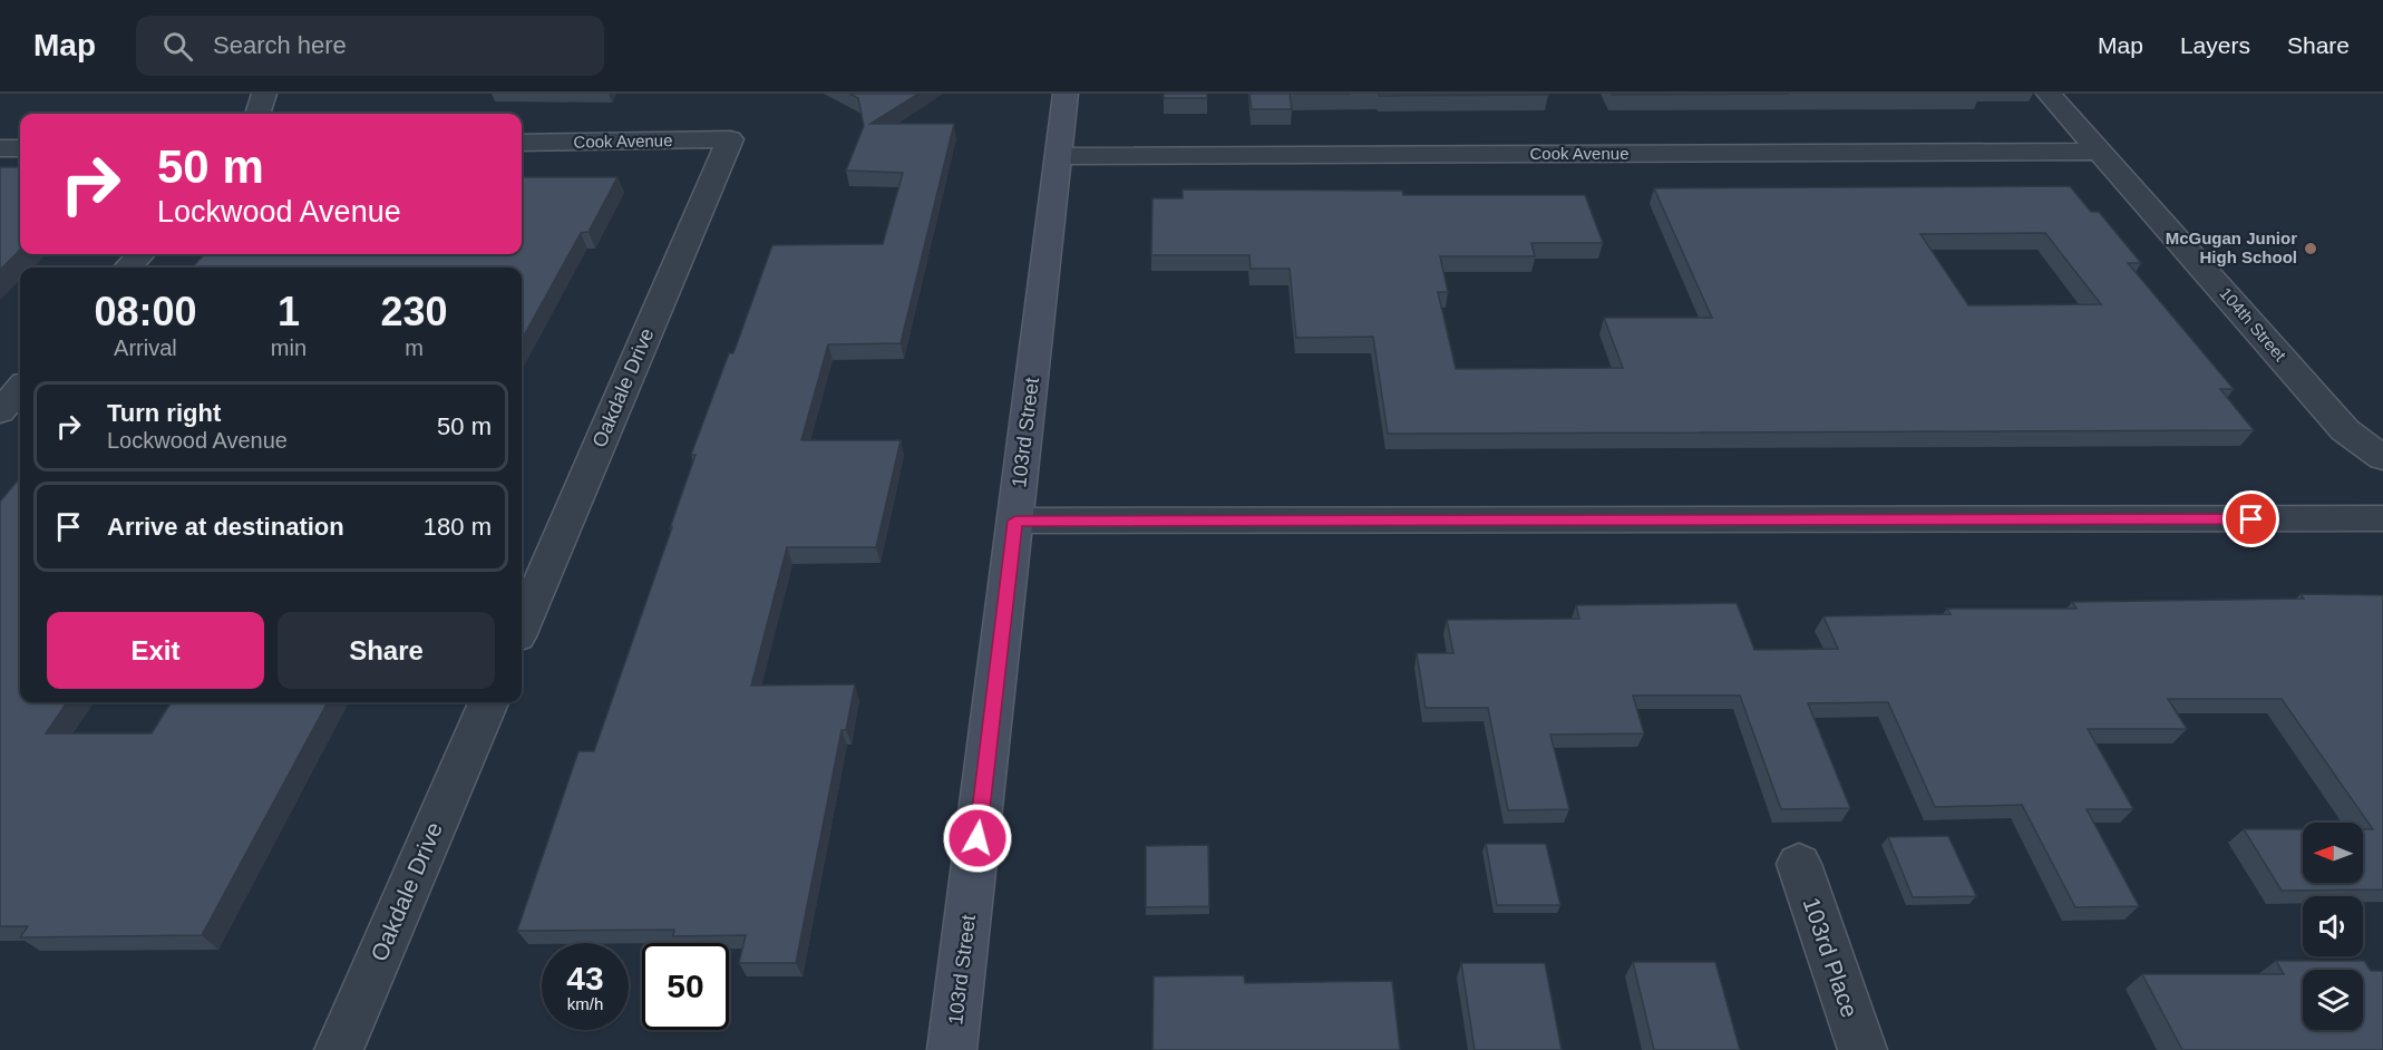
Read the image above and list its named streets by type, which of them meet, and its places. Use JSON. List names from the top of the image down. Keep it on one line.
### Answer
{"streets":{"main road":["103rd Street"],"street":["Cook Avenue","104th Street","Oakdale Drive","103rd Place"]},"crossings":[["Cook Avenue","104th Street"],["Cook Avenue","Oakdale Drive"],["Cook Avenue","103rd Street"]],"places":["McGugan Junior High School"],"north":"left","page":{"header":"Map","search":"Search here","nav":["Map","Layers","Share"],"turn":["50 m","Lockwood Avenue"],"eta":["08:00","Arrival","1","min","230","m"],"list":[{"name":"Turn right","note":"Lockwood Avenue","value":"50 m"},{"name":"Arrive at destination","value":"180 m"}],"buttons":["Exit","Share"],"speed":"43 km/h","limit":"50"}}
